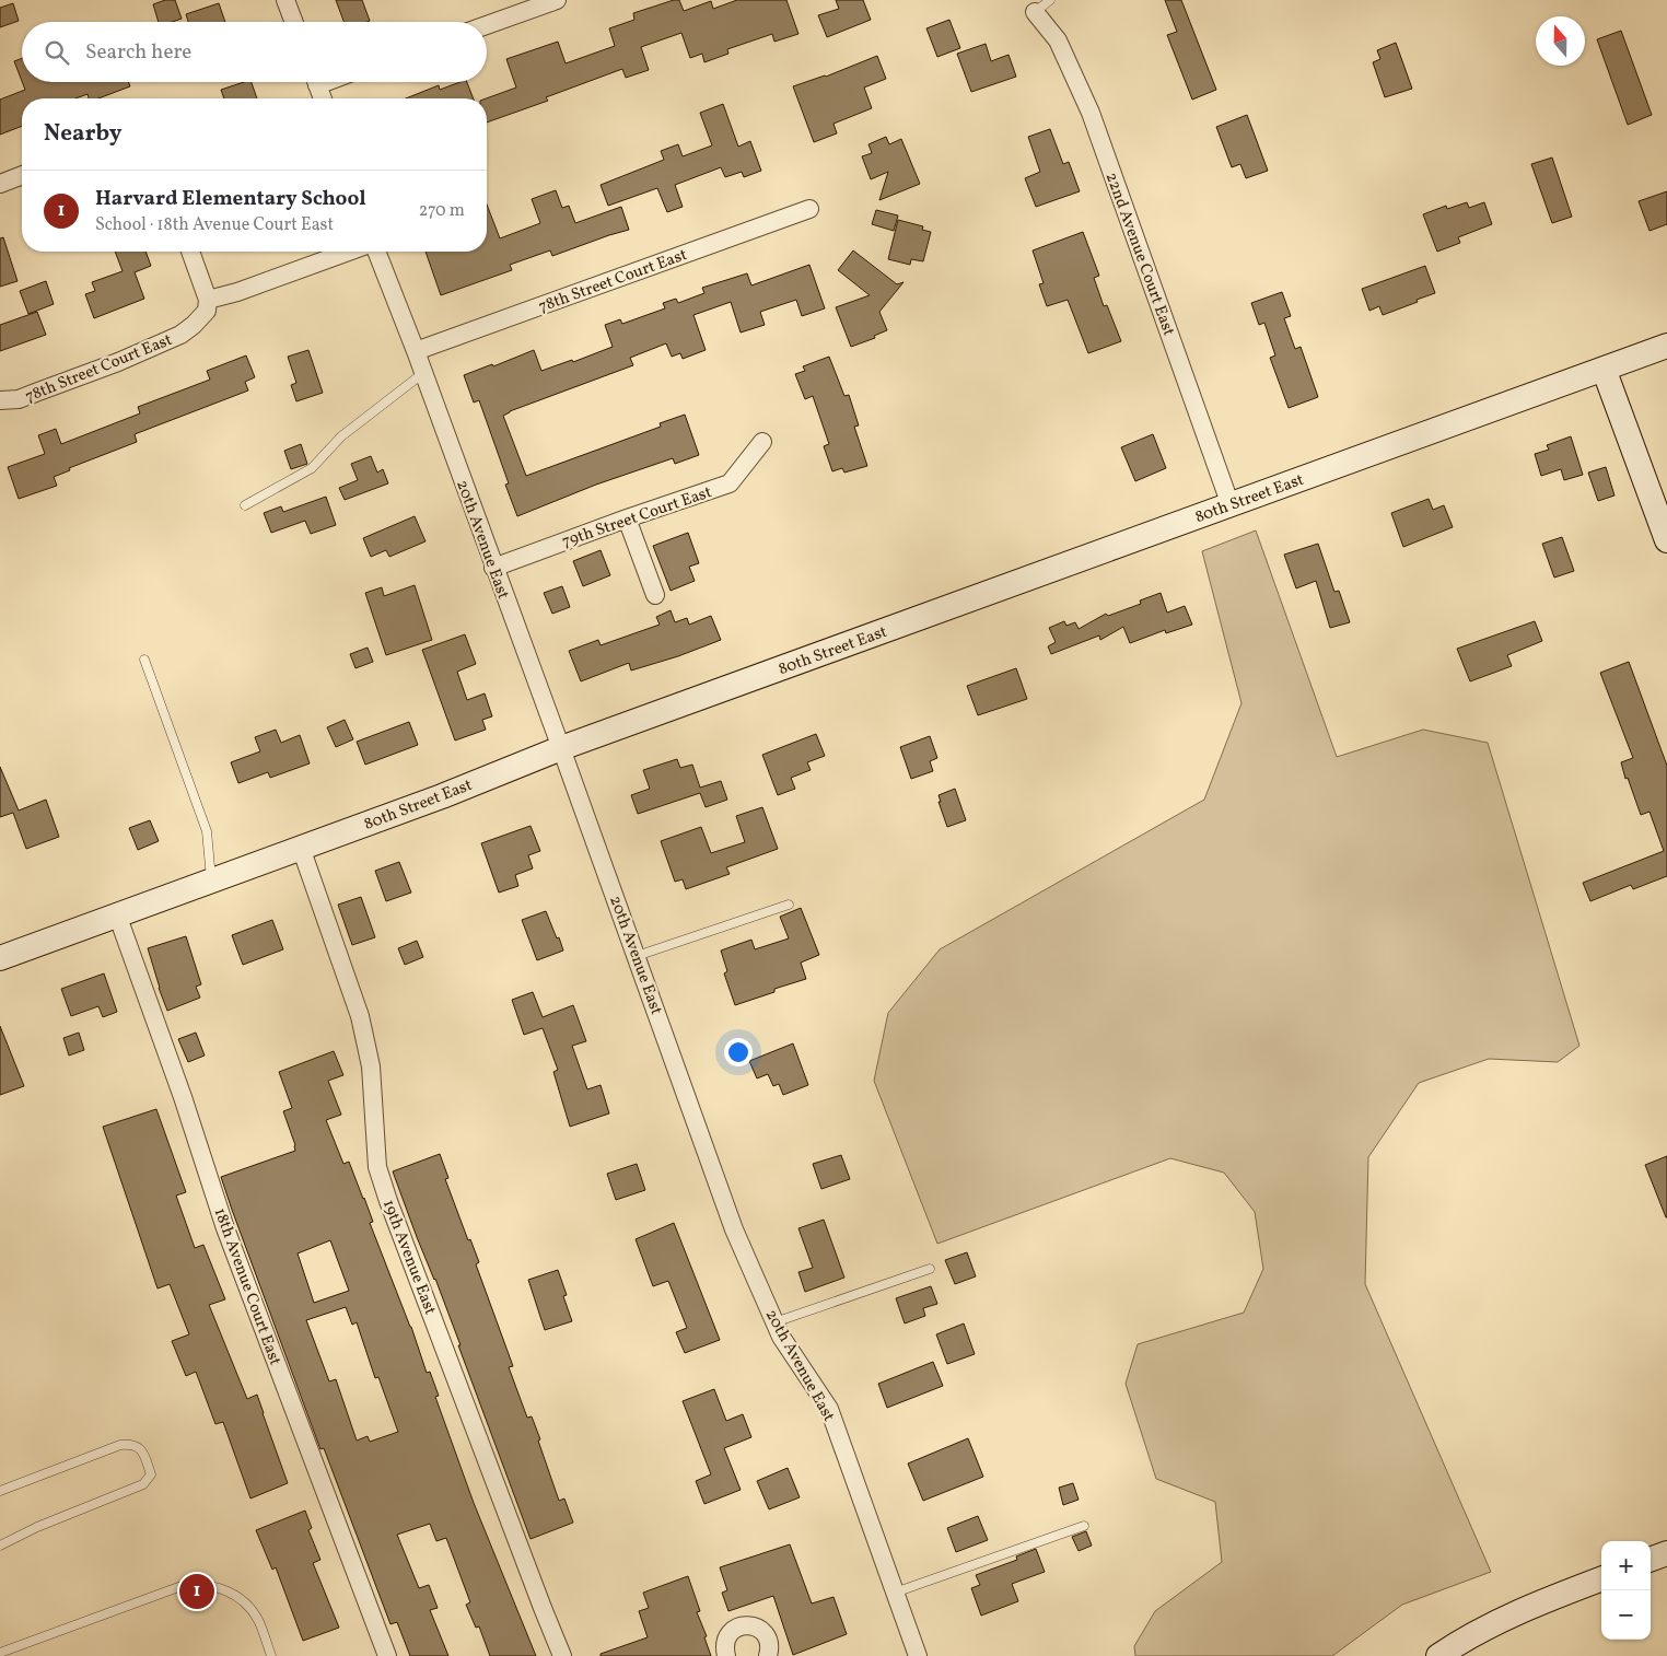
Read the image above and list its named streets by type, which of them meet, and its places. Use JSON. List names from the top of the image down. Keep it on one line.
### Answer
{"streets":{"street":["22nd Avenue Court East","78th Street Court East","80th Street East","79th Street Court East","20th Avenue East","19th Avenue East","18th Avenue Court East"]},"crossings":[["22nd Avenue Court East","80th Street East"],["78th Street Court East","20th Avenue East"],["80th Street East","20th Avenue East"],["80th Street East","19th Avenue East"],["80th Street East","18th Avenue Court East"],["79th Street Court East","20th Avenue East"]],"north":"top","page":{"search":"Search here","heading":"Nearby","list":[{"mark":"1","name":"Harvard Elementary School","note":"School · 18th Avenue Court East","value":"270 m"}],"map_buttons":["+","−"],"pins":"1"}}
